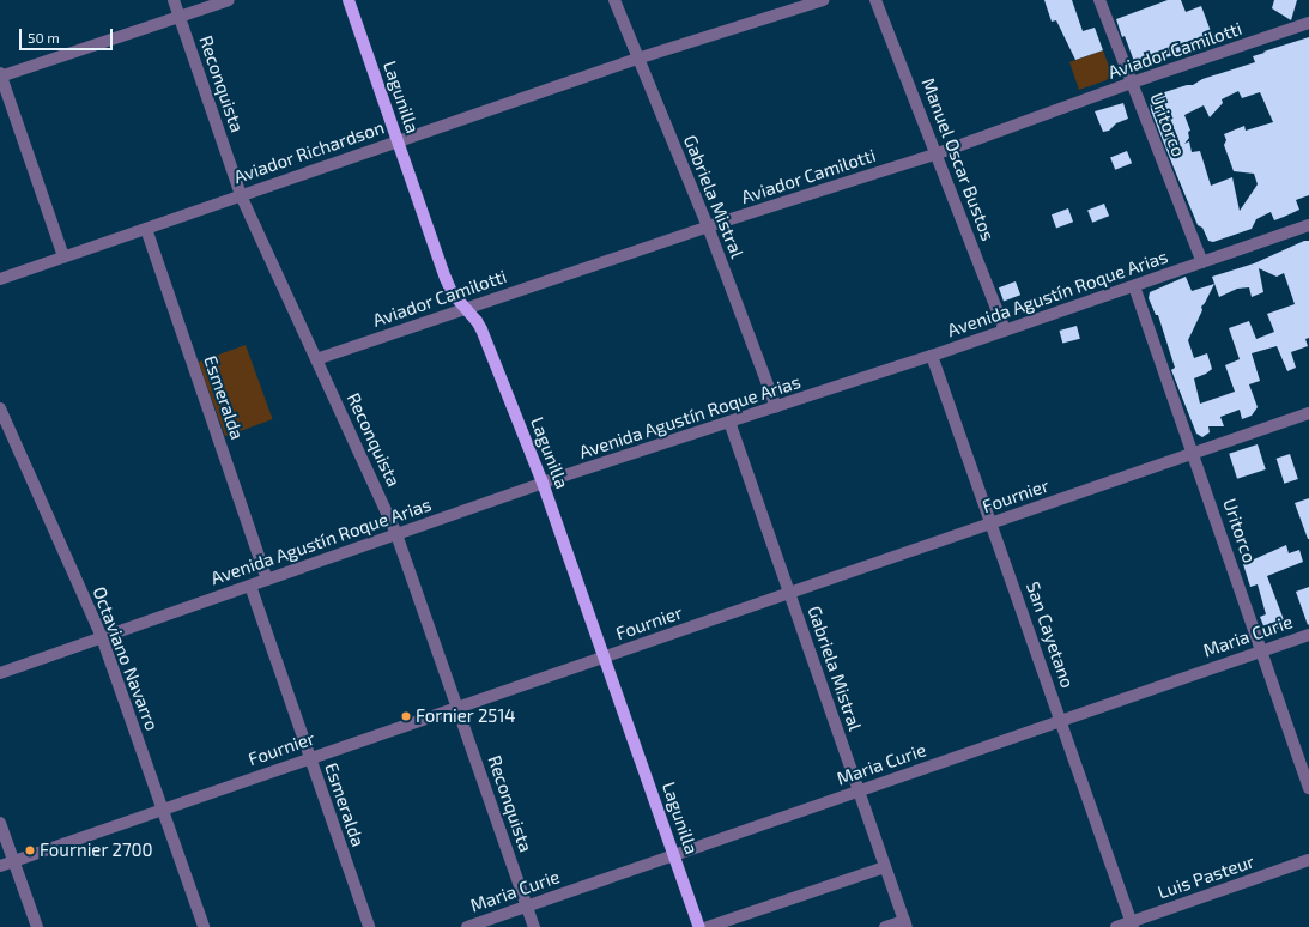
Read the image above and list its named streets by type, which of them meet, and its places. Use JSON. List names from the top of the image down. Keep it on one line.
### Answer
{"streets":{"main road":["Lagunilla"],"street":["Aviador Camilotti","Reconquista","Uritorco","Aviador Richardson","Manuel Oscar Bustos","Gabriela Mistral","Avenida Agustín Roque Arias","Esmeralda","Fournier","San Cayetano","Maria Curie","Octaviano Navarro","Luis Pasteur"]},"crossings":[["Aviador Camilotti","Reconquista"],["Aviador Camilotti","Lagunilla"],["Aviador Camilotti","Uritorco"],["Aviador Camilotti","Manuel Oscar Bustos"],["Aviador Camilotti","Gabriela Mistral"],["Reconquista","Aviador Richardson"],["Reconquista","Avenida Agustín Roque Arias"],["Reconquista","Fournier"],["Reconquista","Maria Curie"],["Lagunilla","Aviador Richardson"],["Lagunilla","Avenida Agustín Roque Arias"],["Lagunilla","Fournier"],["Lagunilla","Maria Curie"],["Uritorco","Avenida Agustín Roque Arias"],["Uritorco","Fournier"],["Uritorco","Maria Curie"],["Aviador Richardson","Gabriela Mistral"],["Aviador Richardson","Esmeralda"],["Manuel Oscar Bustos","Avenida Agustín Roque Arias"],["Gabriela Mistral","Avenida Agustín Roque Arias"],["Gabriela Mistral","Fournier"],["Gabriela Mistral","Maria Curie"],["Avenida Agustín Roque Arias","Esmeralda"],["Avenida Agustín Roque Arias","San Cayetano"],["Avenida Agustín Roque Arias","Octaviano Navarro"],["Esmeralda","Fournier"],["Fournier","San Cayetano"],["Fournier","Octaviano Navarro"],["San Cayetano","Maria Curie"],["San Cayetano","Luis Pasteur"]],"places":["Fornier 2514","Fournier 2700"],"scale_bar":"50 m"}
